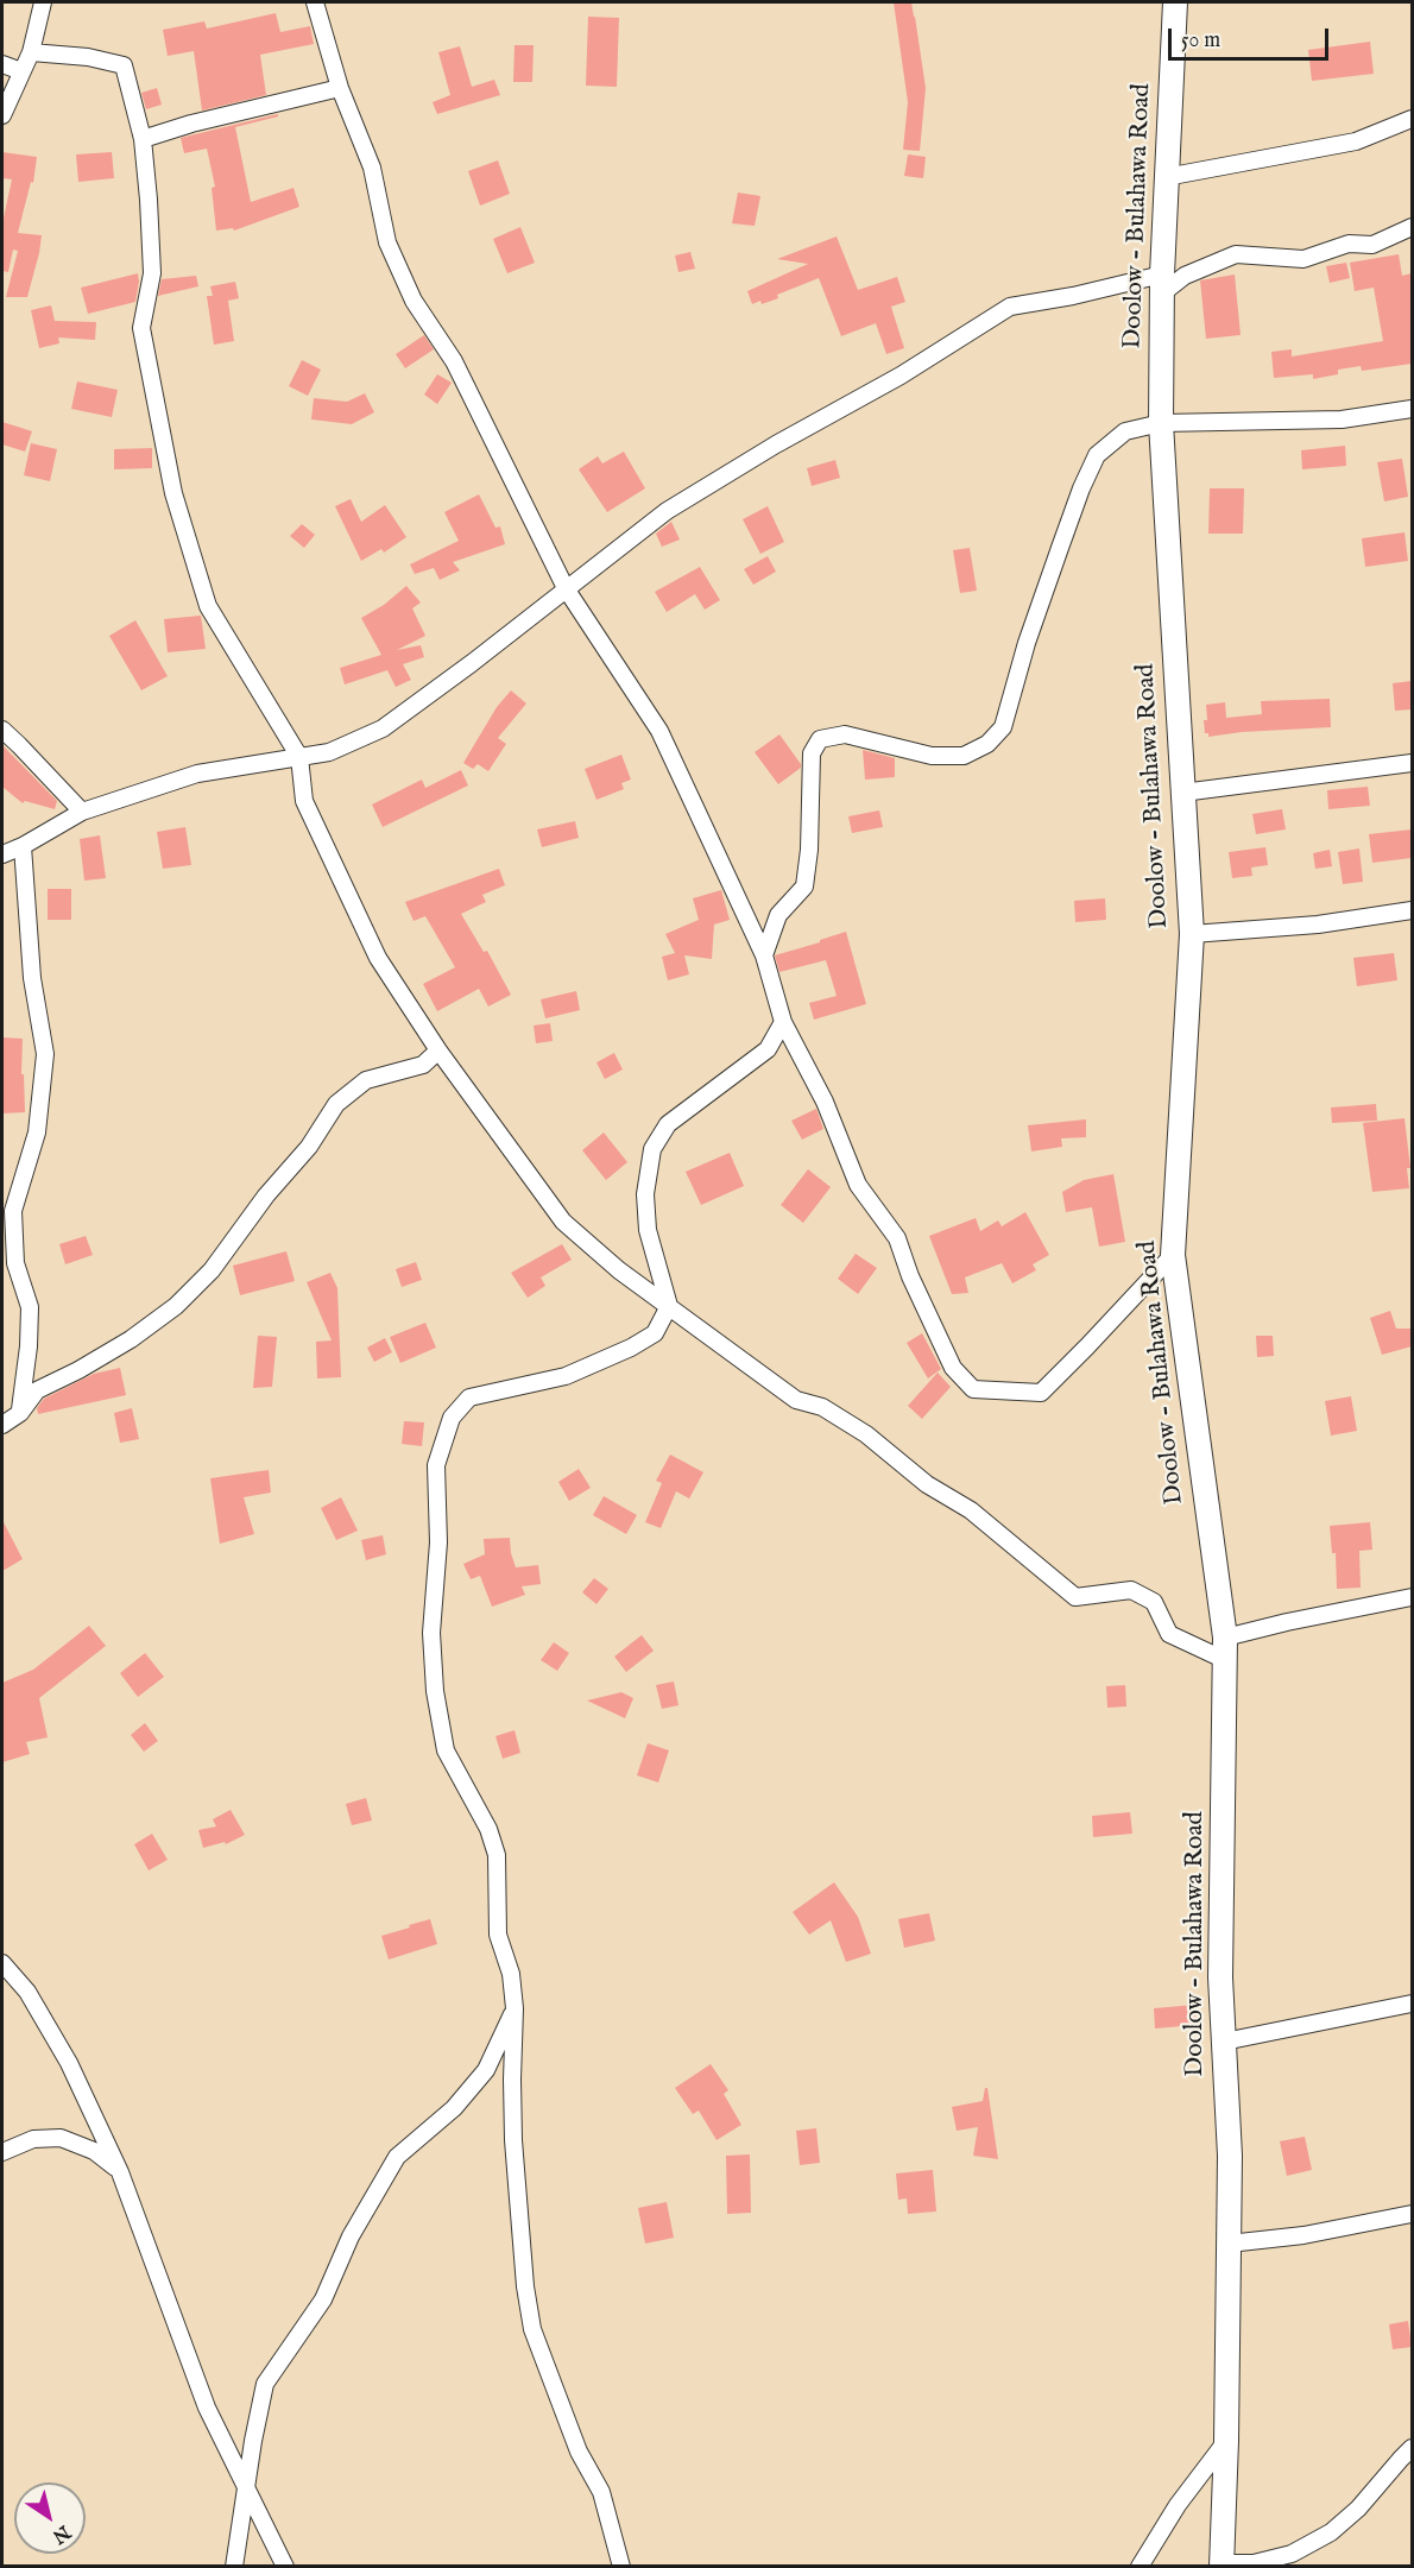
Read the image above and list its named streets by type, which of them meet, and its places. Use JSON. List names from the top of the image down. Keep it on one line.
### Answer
{"streets":{"main road":["Doolow - Bulahawa Road"]},"scale_bar":"50 m","north":"bottom right"}
